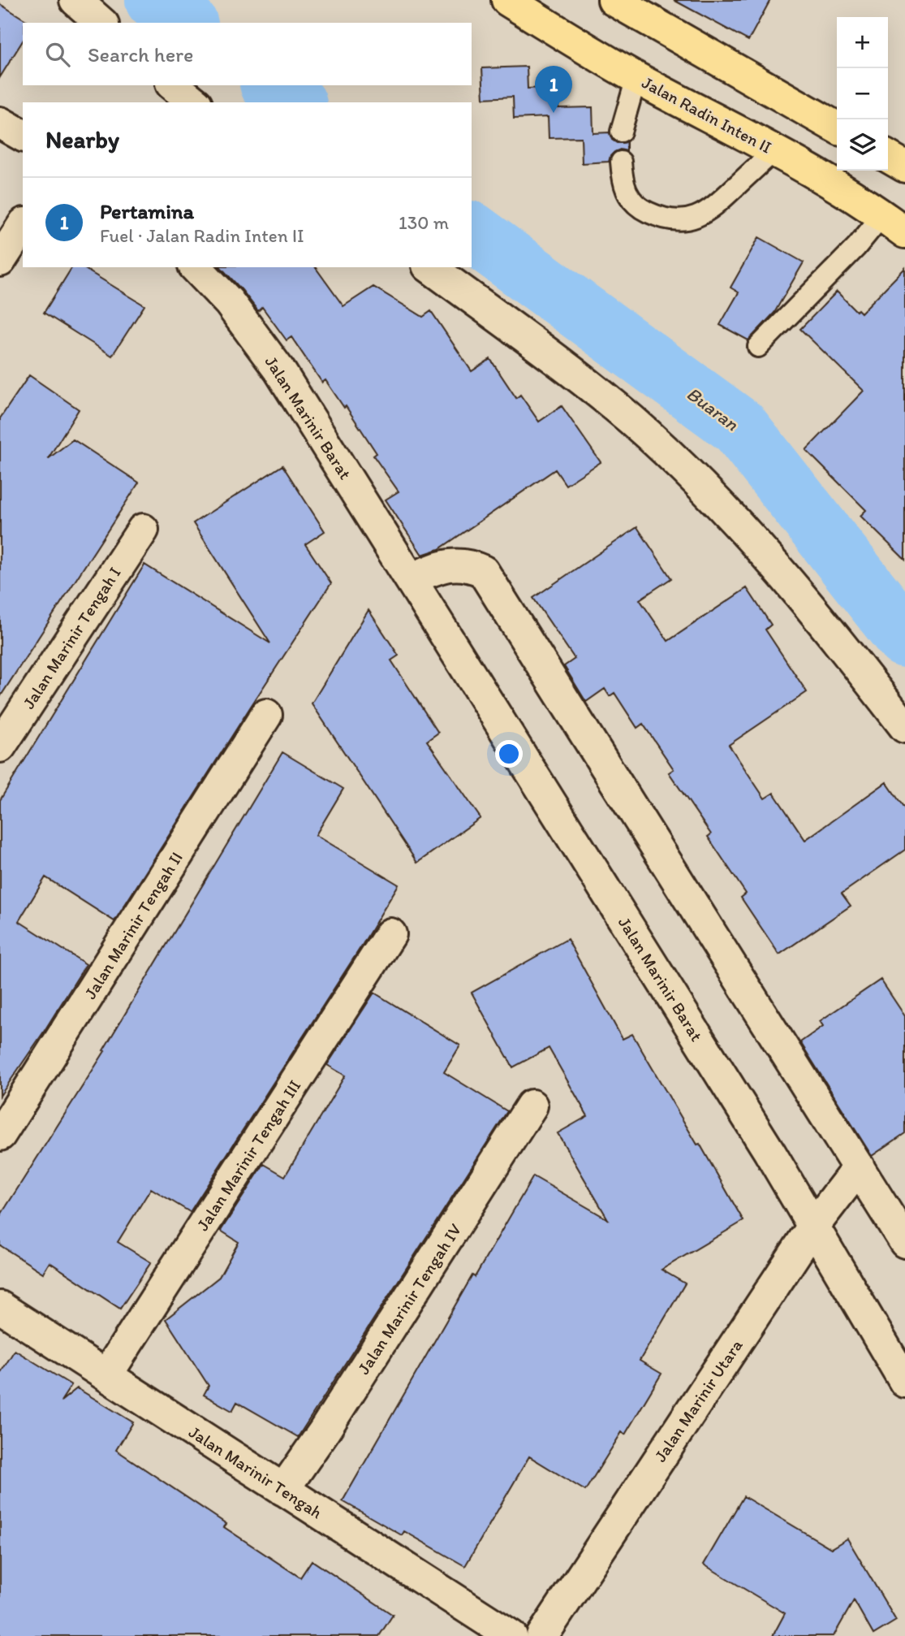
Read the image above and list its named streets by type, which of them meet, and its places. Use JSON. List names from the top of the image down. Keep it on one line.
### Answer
{"streets":{"main road":["Jalan Radin Inten II"],"street":["Jalan Marinir Barat","Jalan Marinir Tengah I","Jalan Marinir Tengah II","Jalan Marinir Tengah III","Jalan Marinir Tengah IV","Jalan Marinir Utara","Jalan Marinir Tengah"]},"crossings":[["Jalan Marinir Barat","Jalan Marinir Utara"],["Jalan Marinir Tengah III","Jalan Marinir Tengah"],["Jalan Marinir Tengah IV","Jalan Marinir Tengah"]],"water":["Buaran"],"page":{"map_buttons":["+","−"],"search":"Search here","pins":"1","heading":"Nearby","list":[{"mark":"1","name":"Pertamina","note":"Fuel · Jalan Radin Inten II","value":"130 m"}]}}
